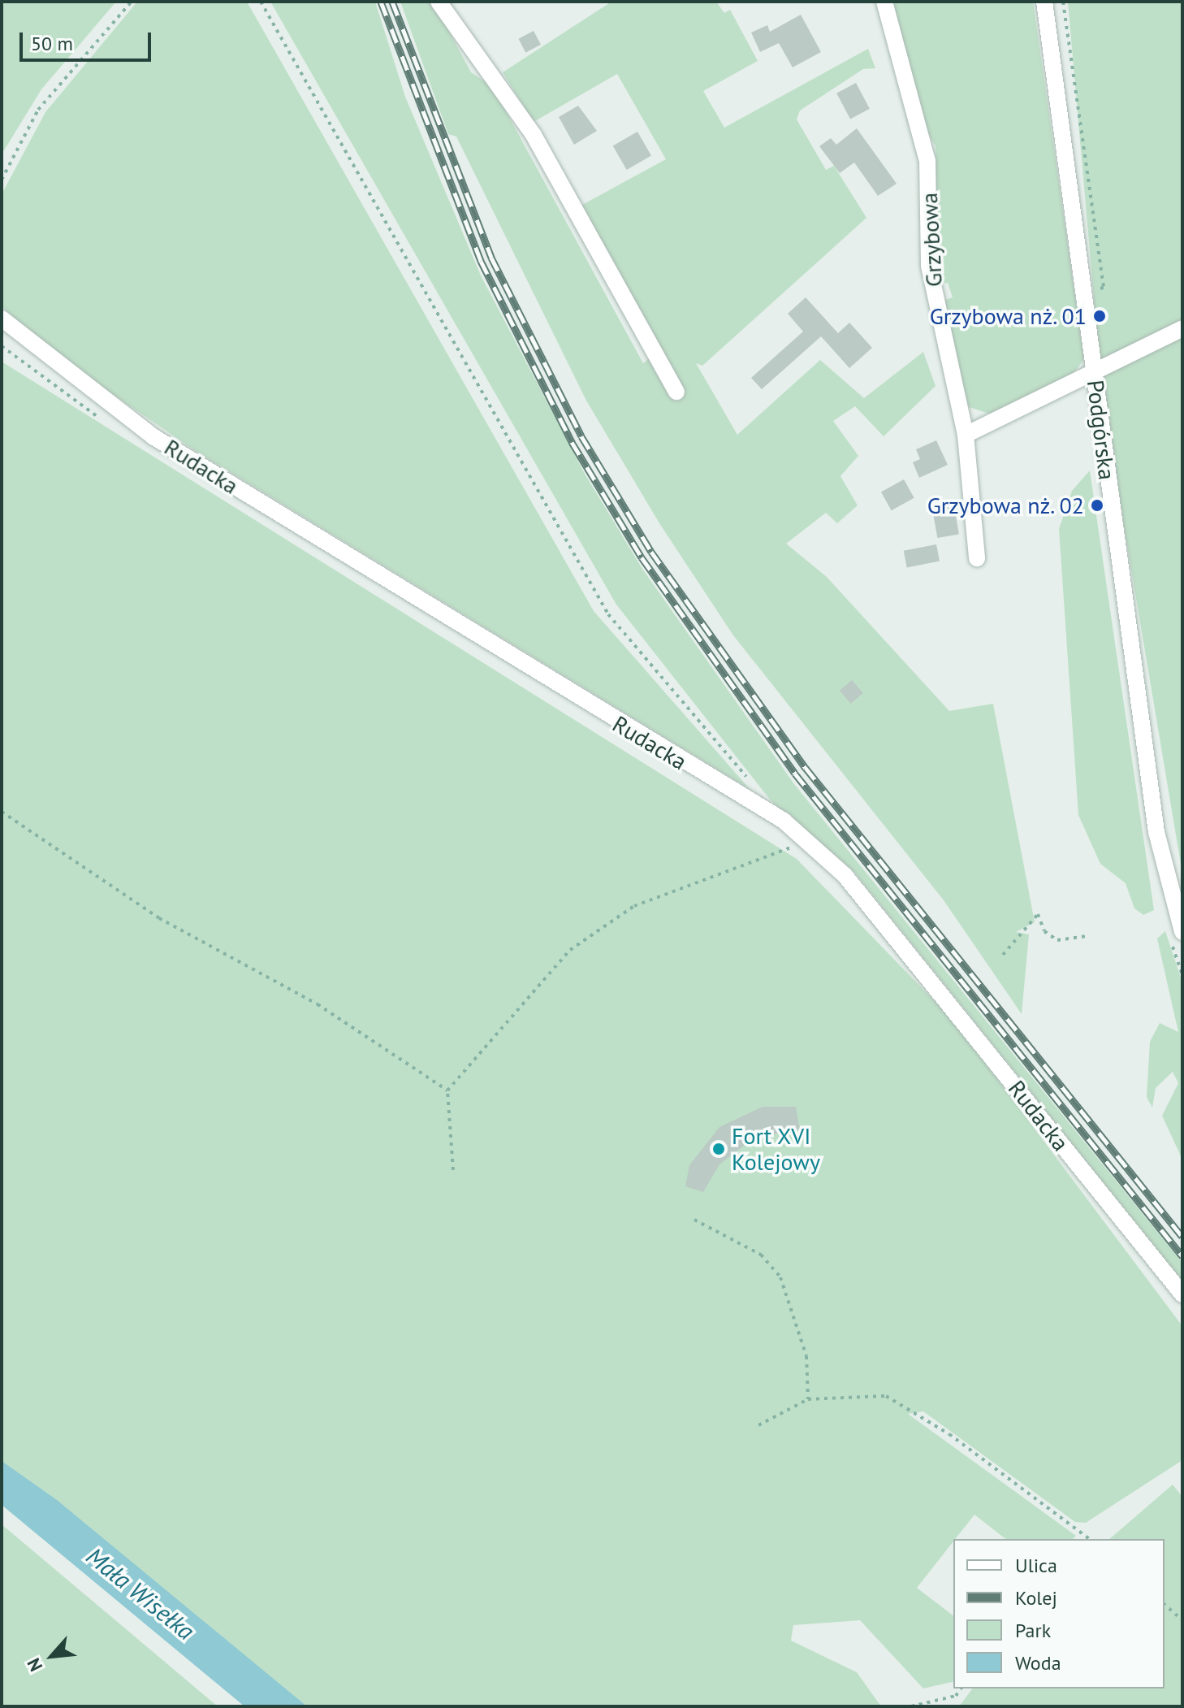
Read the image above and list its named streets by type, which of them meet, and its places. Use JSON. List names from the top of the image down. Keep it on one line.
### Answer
{"streets":{"street":["Grzybowa","Podgórska","Rudacka"]},"water":["Mała Wisełka"],"places":["Grzybowa nż. 01","Grzybowa nż. 02","Fort XVI Kolejowy"],"legend":["Ulica","Kolej","Park","Woda"],"scale_bar":"50 m","north":"bottom left"}
